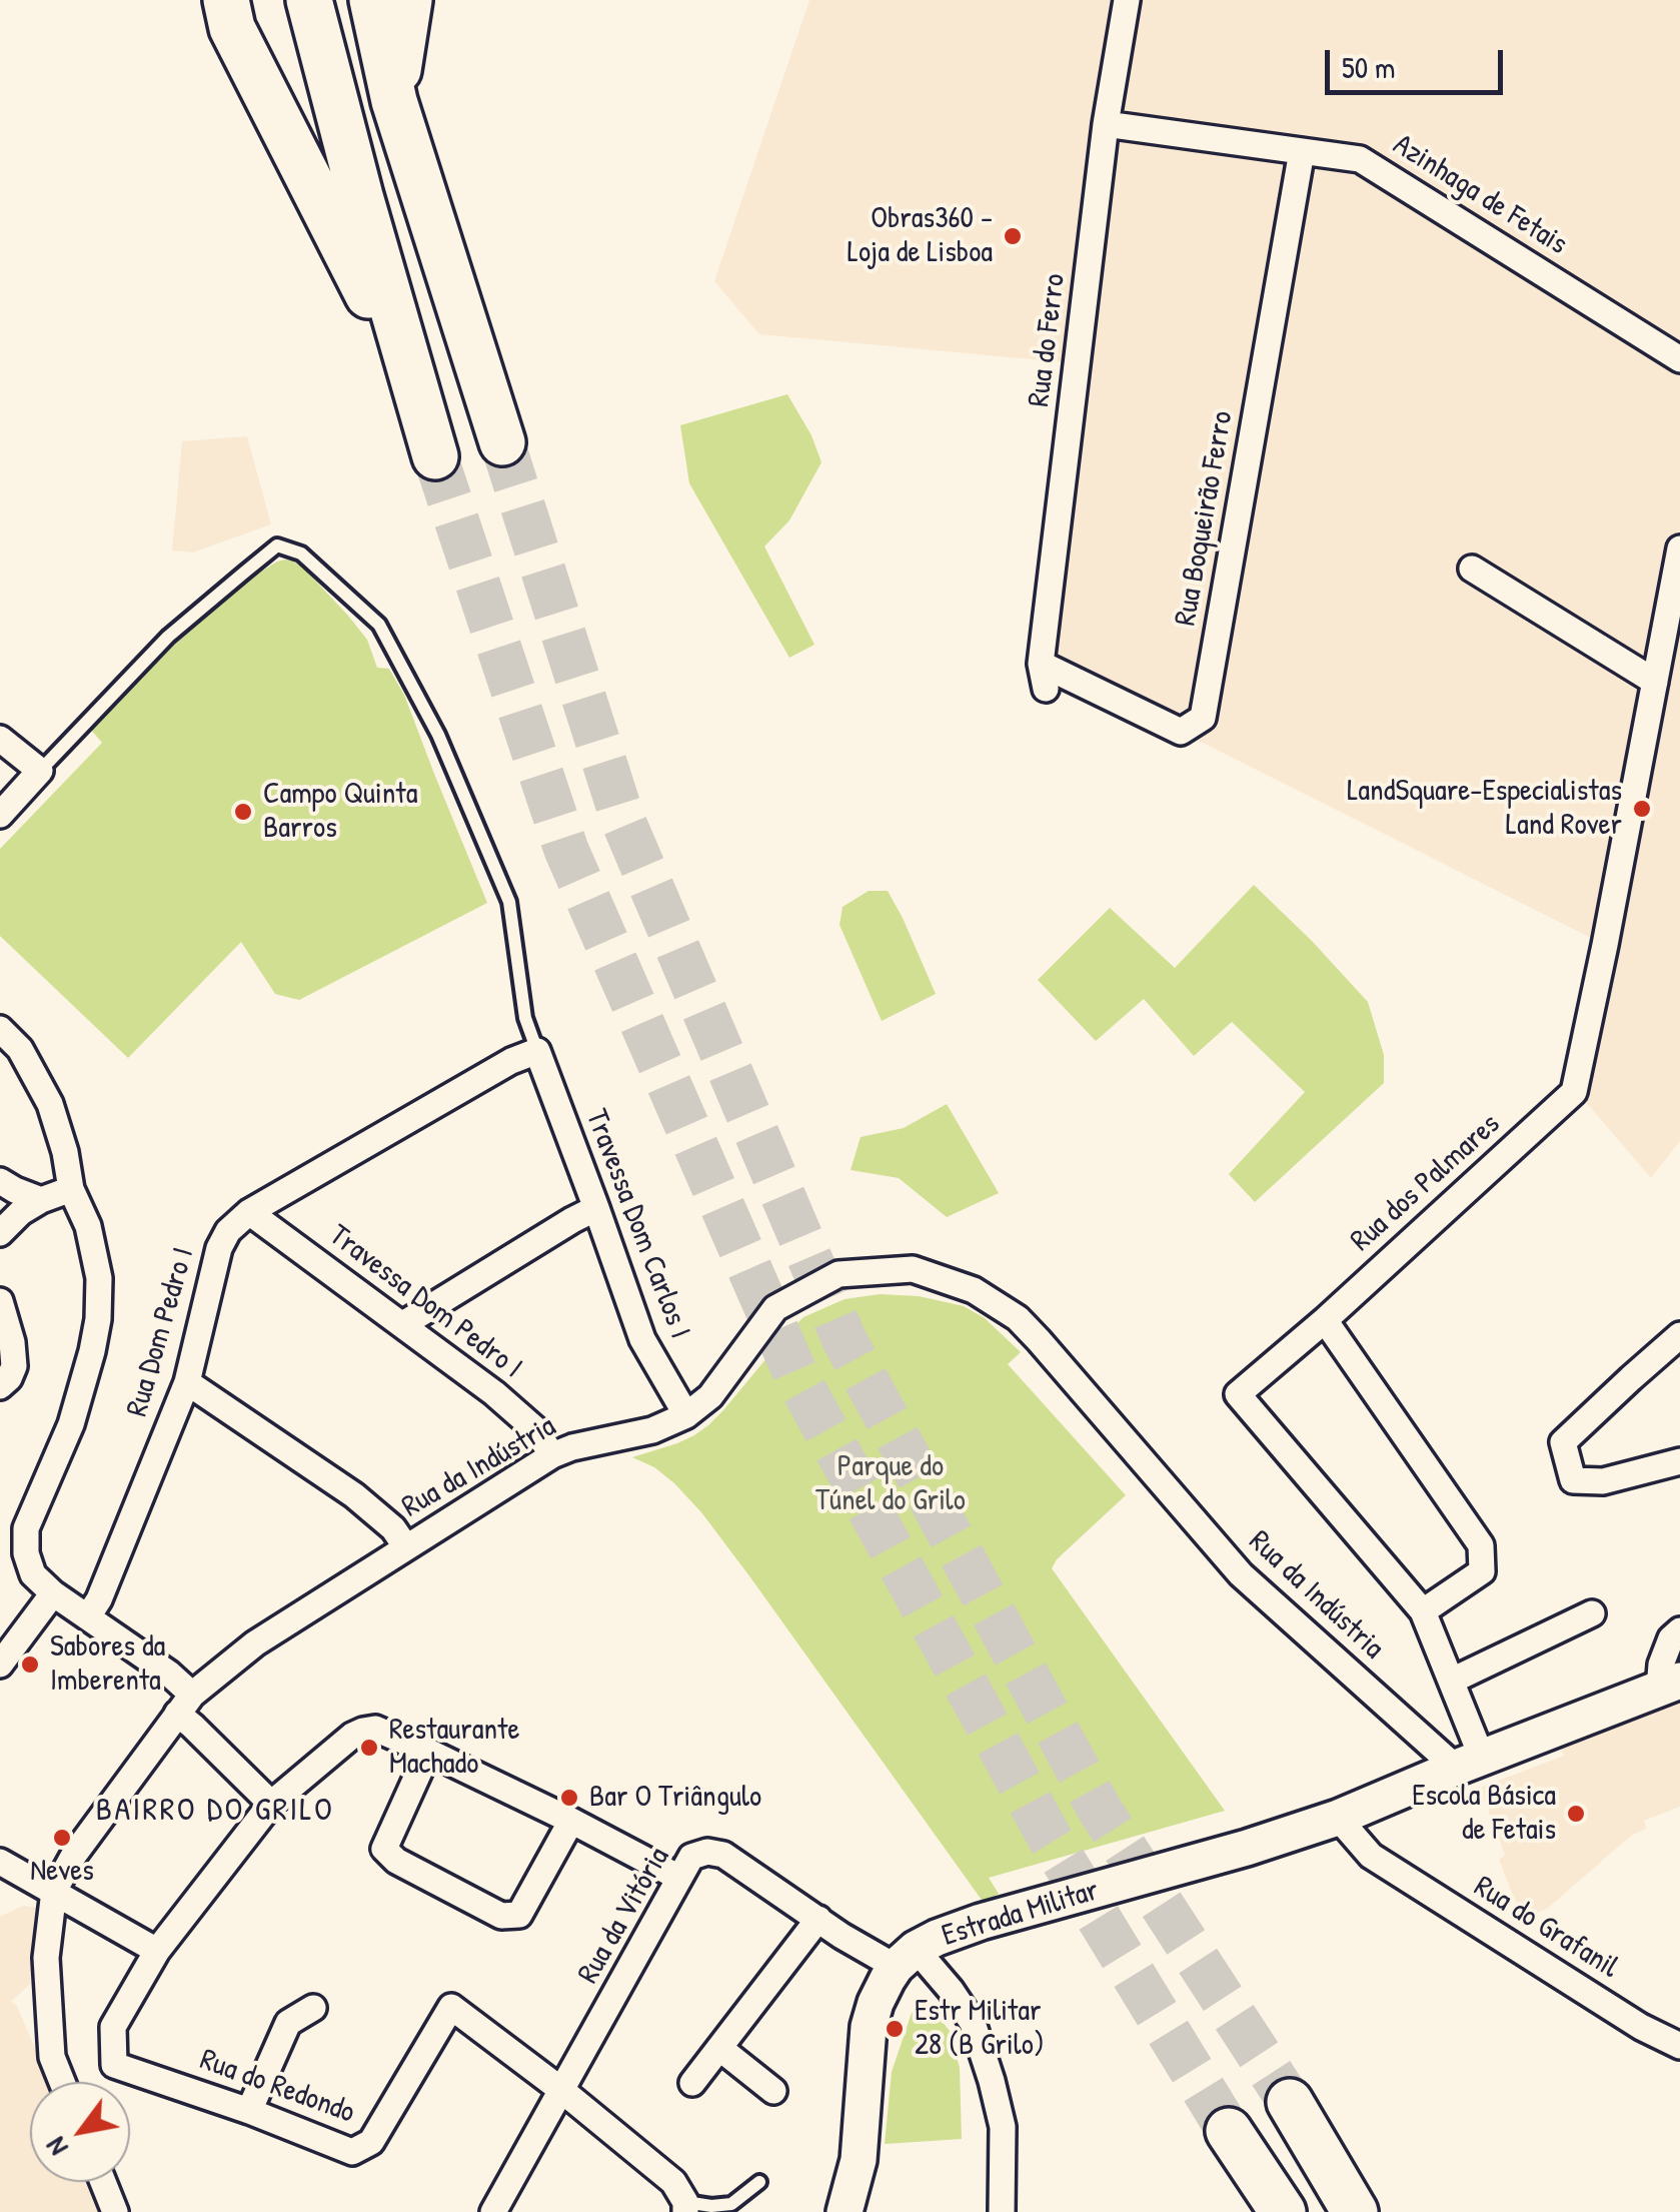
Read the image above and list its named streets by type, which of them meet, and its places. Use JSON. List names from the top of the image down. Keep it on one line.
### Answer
{"streets":{"street":["Azinhaga de Fetais","Rua do Ferro","Rua Boqueirão Ferro","Rua dos Palmares","Travessa Dom Carlos I","Travessa Dom Pedro I","Rua Dom Pedro I","Rua da Indústria","Estrada Militar","Rua da Vitória","Rua do Grafanil","Rua do Redondo"]},"crossings":[["Azinhaga de Fetais","Rua do Ferro"],["Azinhaga de Fetais","Rua Boqueirão Ferro"],["Rua do Ferro","Rua Boqueirão Ferro"],["Rua dos Palmares","Rua da Indústria"],["Rua dos Palmares","Estrada Militar"],["Travessa Dom Carlos I","Rua Dom Pedro I"],["Travessa Dom Carlos I","Rua da Indústria"],["Travessa Dom Pedro I","Rua Dom Pedro I"],["Travessa Dom Pedro I","Rua da Indústria"],["Rua da Indústria","Estrada Militar"],["Estrada Militar","Rua da Vitória"],["Estrada Militar","Rua do Grafanil"],["Rua da Vitória","Rua do Redondo"]],"districts":["BAIRRO DO GRILO"],"parks":["Parque do Túnel do Grilo"],"places":["Obras360 - Loja de Lisboa","LandSquare-Especialistas Land Rover","Campo Quinta Barros","Sabores da Imberenta","Restaurante Machado","Bar O Triângulo","Escola Básica de Fetais","Neves","Estr Militar 28 (B Grilo)"],"scale_bar":"50 m","north":"bottom left"}
